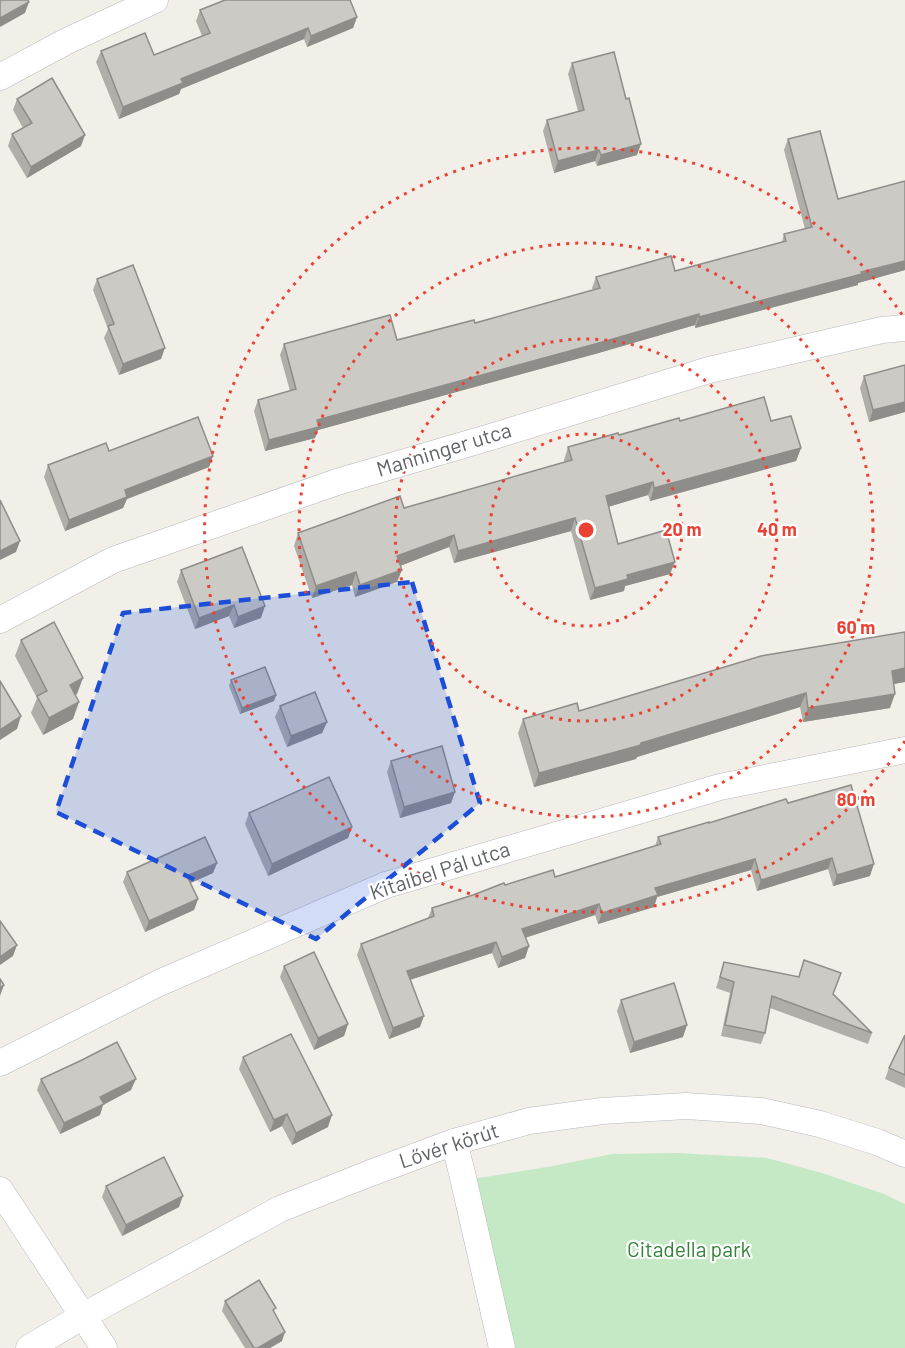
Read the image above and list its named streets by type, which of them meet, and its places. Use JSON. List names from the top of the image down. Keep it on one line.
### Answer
{"streets":{"street":["Manninger utca","Kitaibel Pál utca","Lővér körút"]},"parks":["Citadella park"],"rings":["20 m","40 m","60 m","80 m"]}
